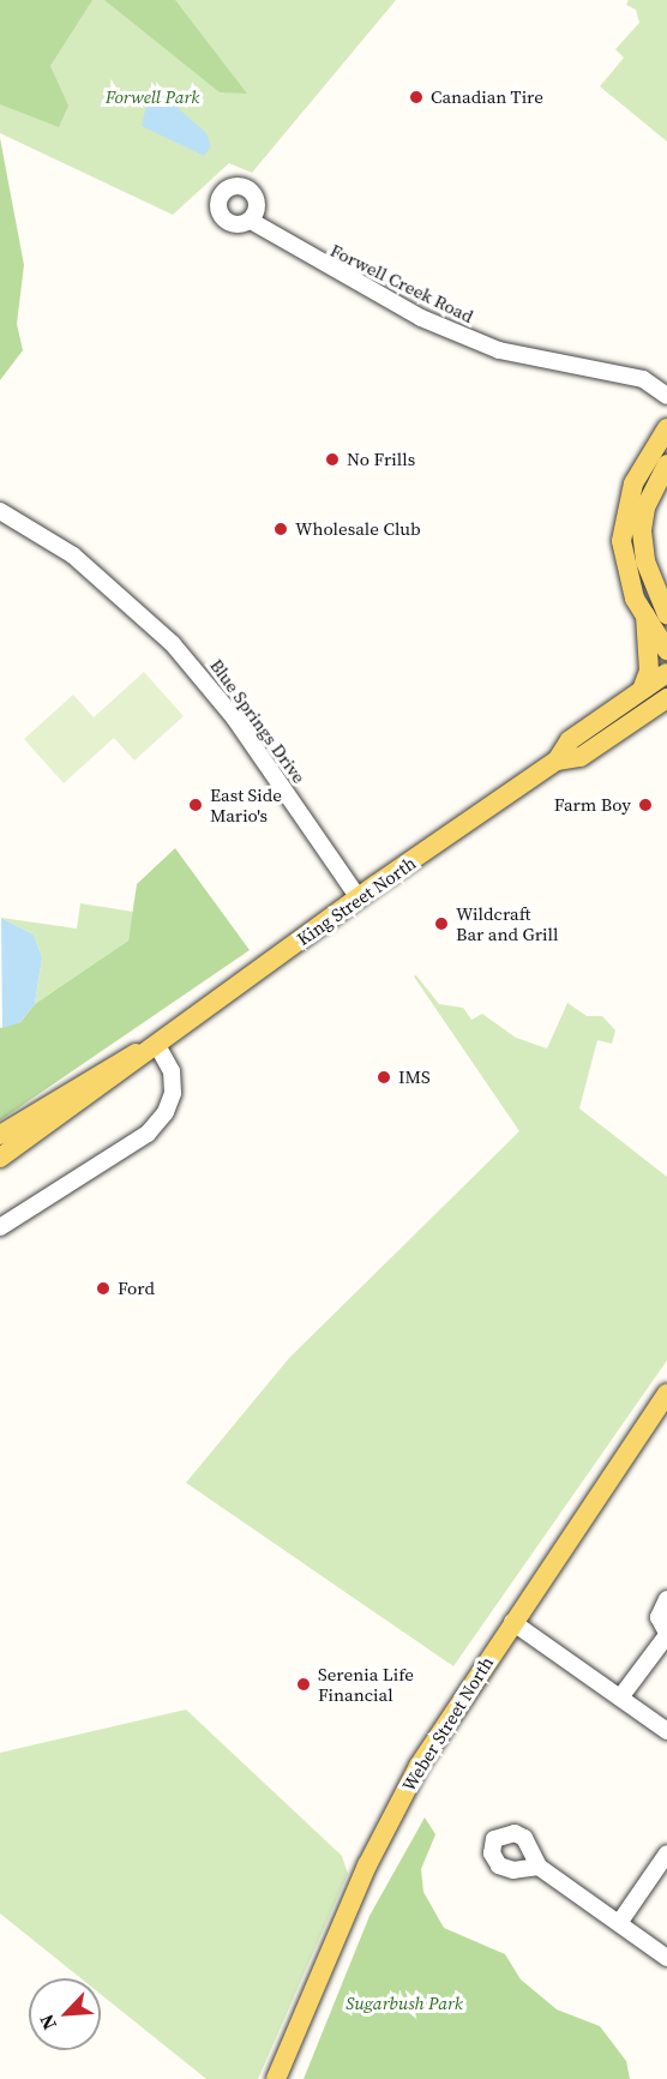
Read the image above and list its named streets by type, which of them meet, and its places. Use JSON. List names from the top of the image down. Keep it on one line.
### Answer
{"streets":{"main road":["King Street North","Weber Street North"],"street":["Forwell Creek Road","Blue Springs Drive"]},"crossings":[["Blue Springs Drive","King Street North"]],"parks":["Forwell Park","Sugarbush Park"],"places":["Canadian Tire","No Frills","Wholesale Club","East Side Mario's","Farm Boy","Wildcraft Bar and Grill","IMS","Ford","Serenia Life Financial"],"north":"bottom left"}
